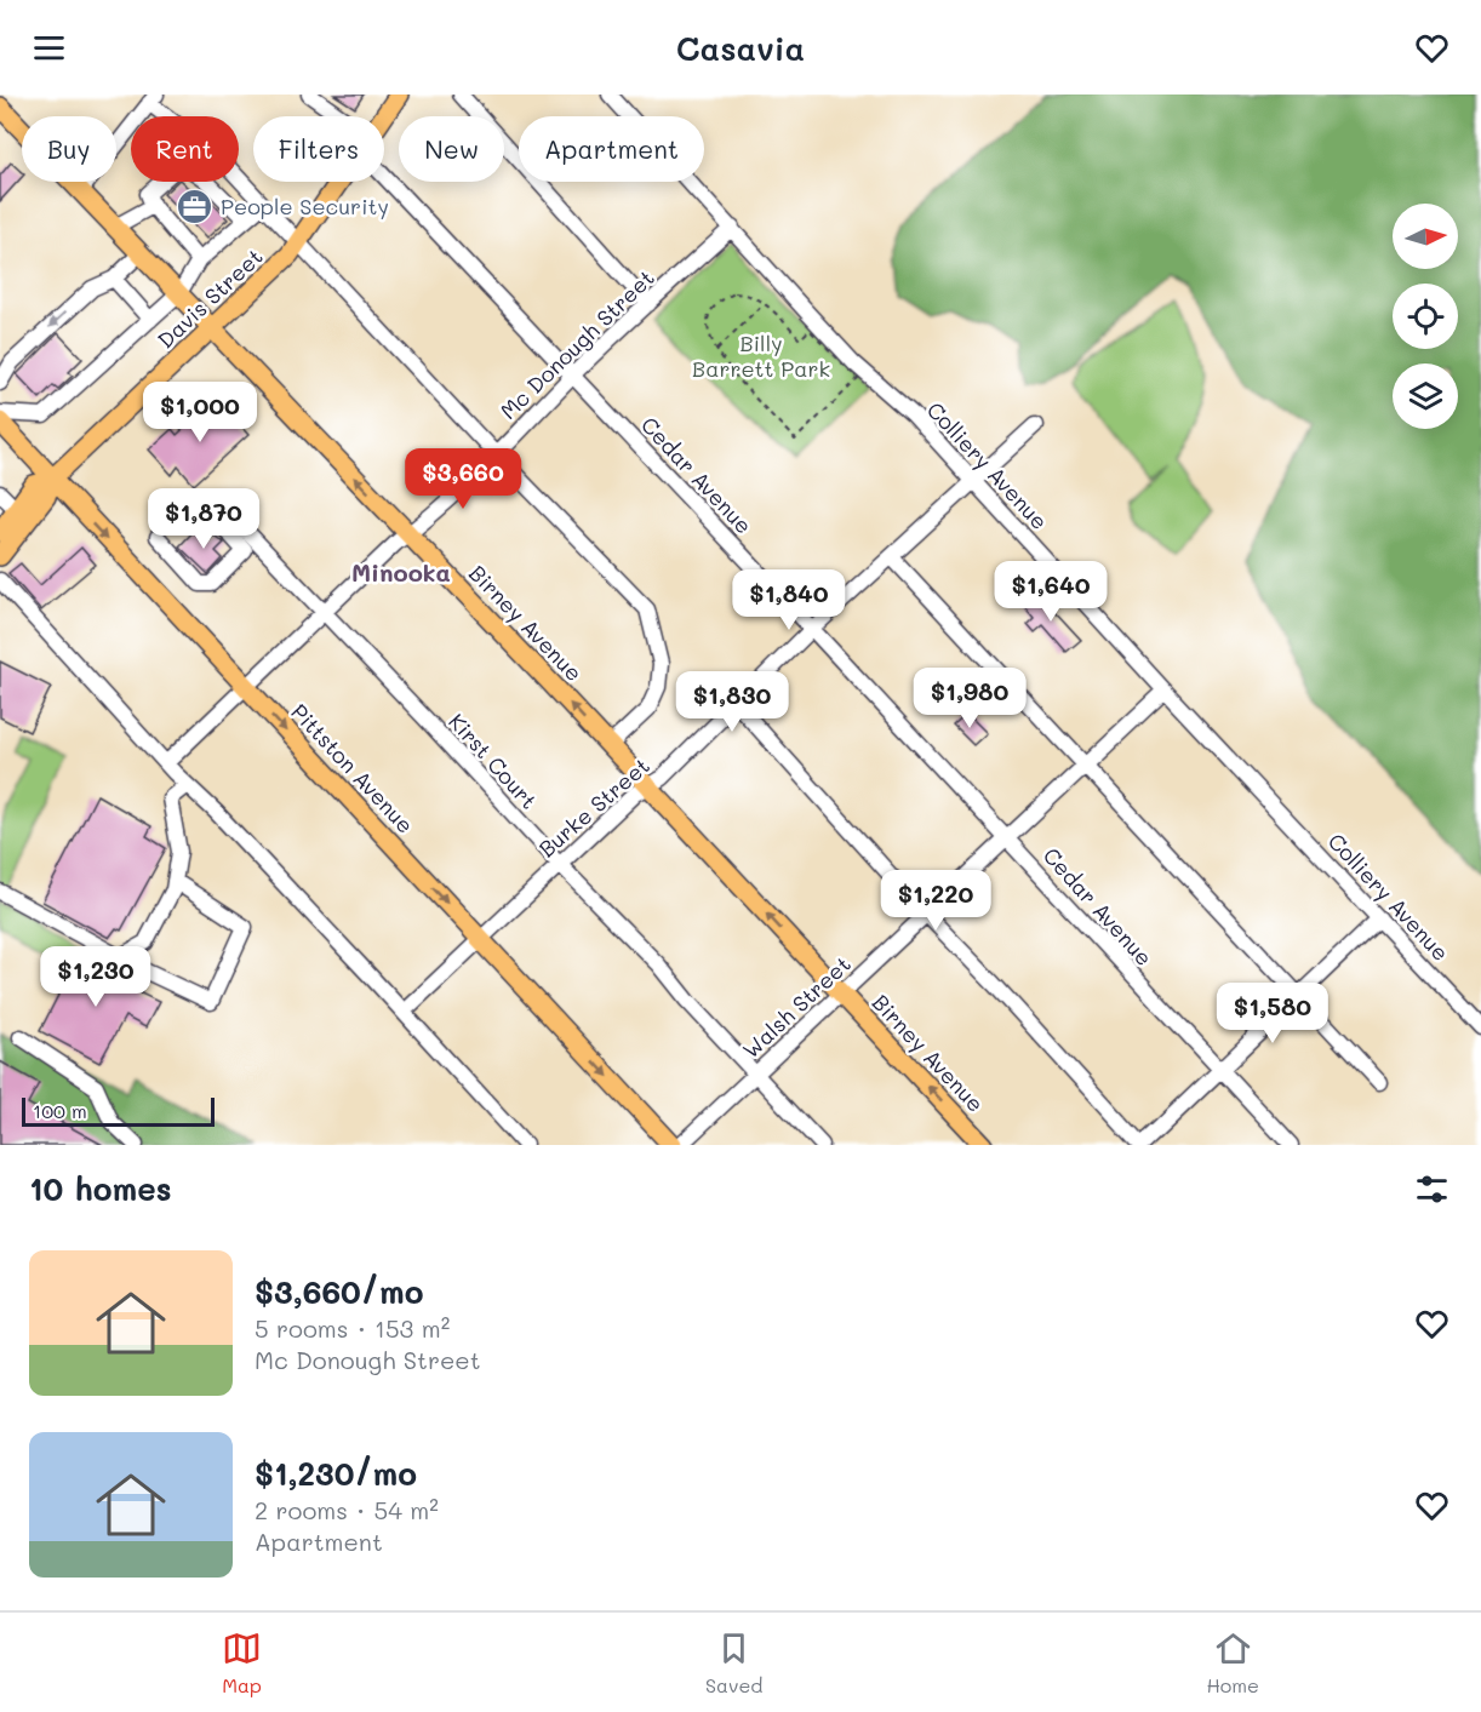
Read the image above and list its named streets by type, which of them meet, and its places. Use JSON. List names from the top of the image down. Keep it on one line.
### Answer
{"streets":{"main road":["Davis Street","Birney Avenue","Pittston Avenue"],"street":["Mc Donough Street","Colliery Avenue","Cedar Avenue","Kirst Court","Burke Street","Walsh Street"]},"crossings":[["Davis Street","Birney Avenue"],["Davis Street","Pittston Avenue"],["Mc Donough Street","Colliery Avenue"],["Mc Donough Street","Cedar Avenue"],["Mc Donough Street","Birney Avenue"],["Mc Donough Street","Kirst Court"],["Mc Donough Street","Pittston Avenue"],["Colliery Avenue","Burke Street"],["Colliery Avenue","Walsh Street"],["Cedar Avenue","Burke Street"],["Cedar Avenue","Walsh Street"],["Birney Avenue","Burke Street"],["Birney Avenue","Walsh Street"],["Kirst Court","Burke Street"],["Kirst Court","Walsh Street"],["Pittston Avenue","Burke Street"]],"one_way":["Birney Avenue","Pittston Avenue"],"districts":["Minooka"],"parks":["Billy Barrett Park"],"places":{"office":["People Security"]},"scale_bar":"100 m","north":"right","page":{"header":"Casavia","chip":["Buy","Rent","Filters","New","Apartment"],"price":["$1,000","$3,660","$1,870","$1,640","$1,840","$1,980","$1,830","$1,220","$1,230","$1,580"],"scale":"100 m","heading":"10 homes","list":[{"name":"$3,660/mo","note":"5 rooms · 153 m² · Mc Donough Street"},{"name":"$1,230/mo","note":"2 rooms · 54 m² · Apartment"}],"tabs":["Map","Saved","Home"]}}
